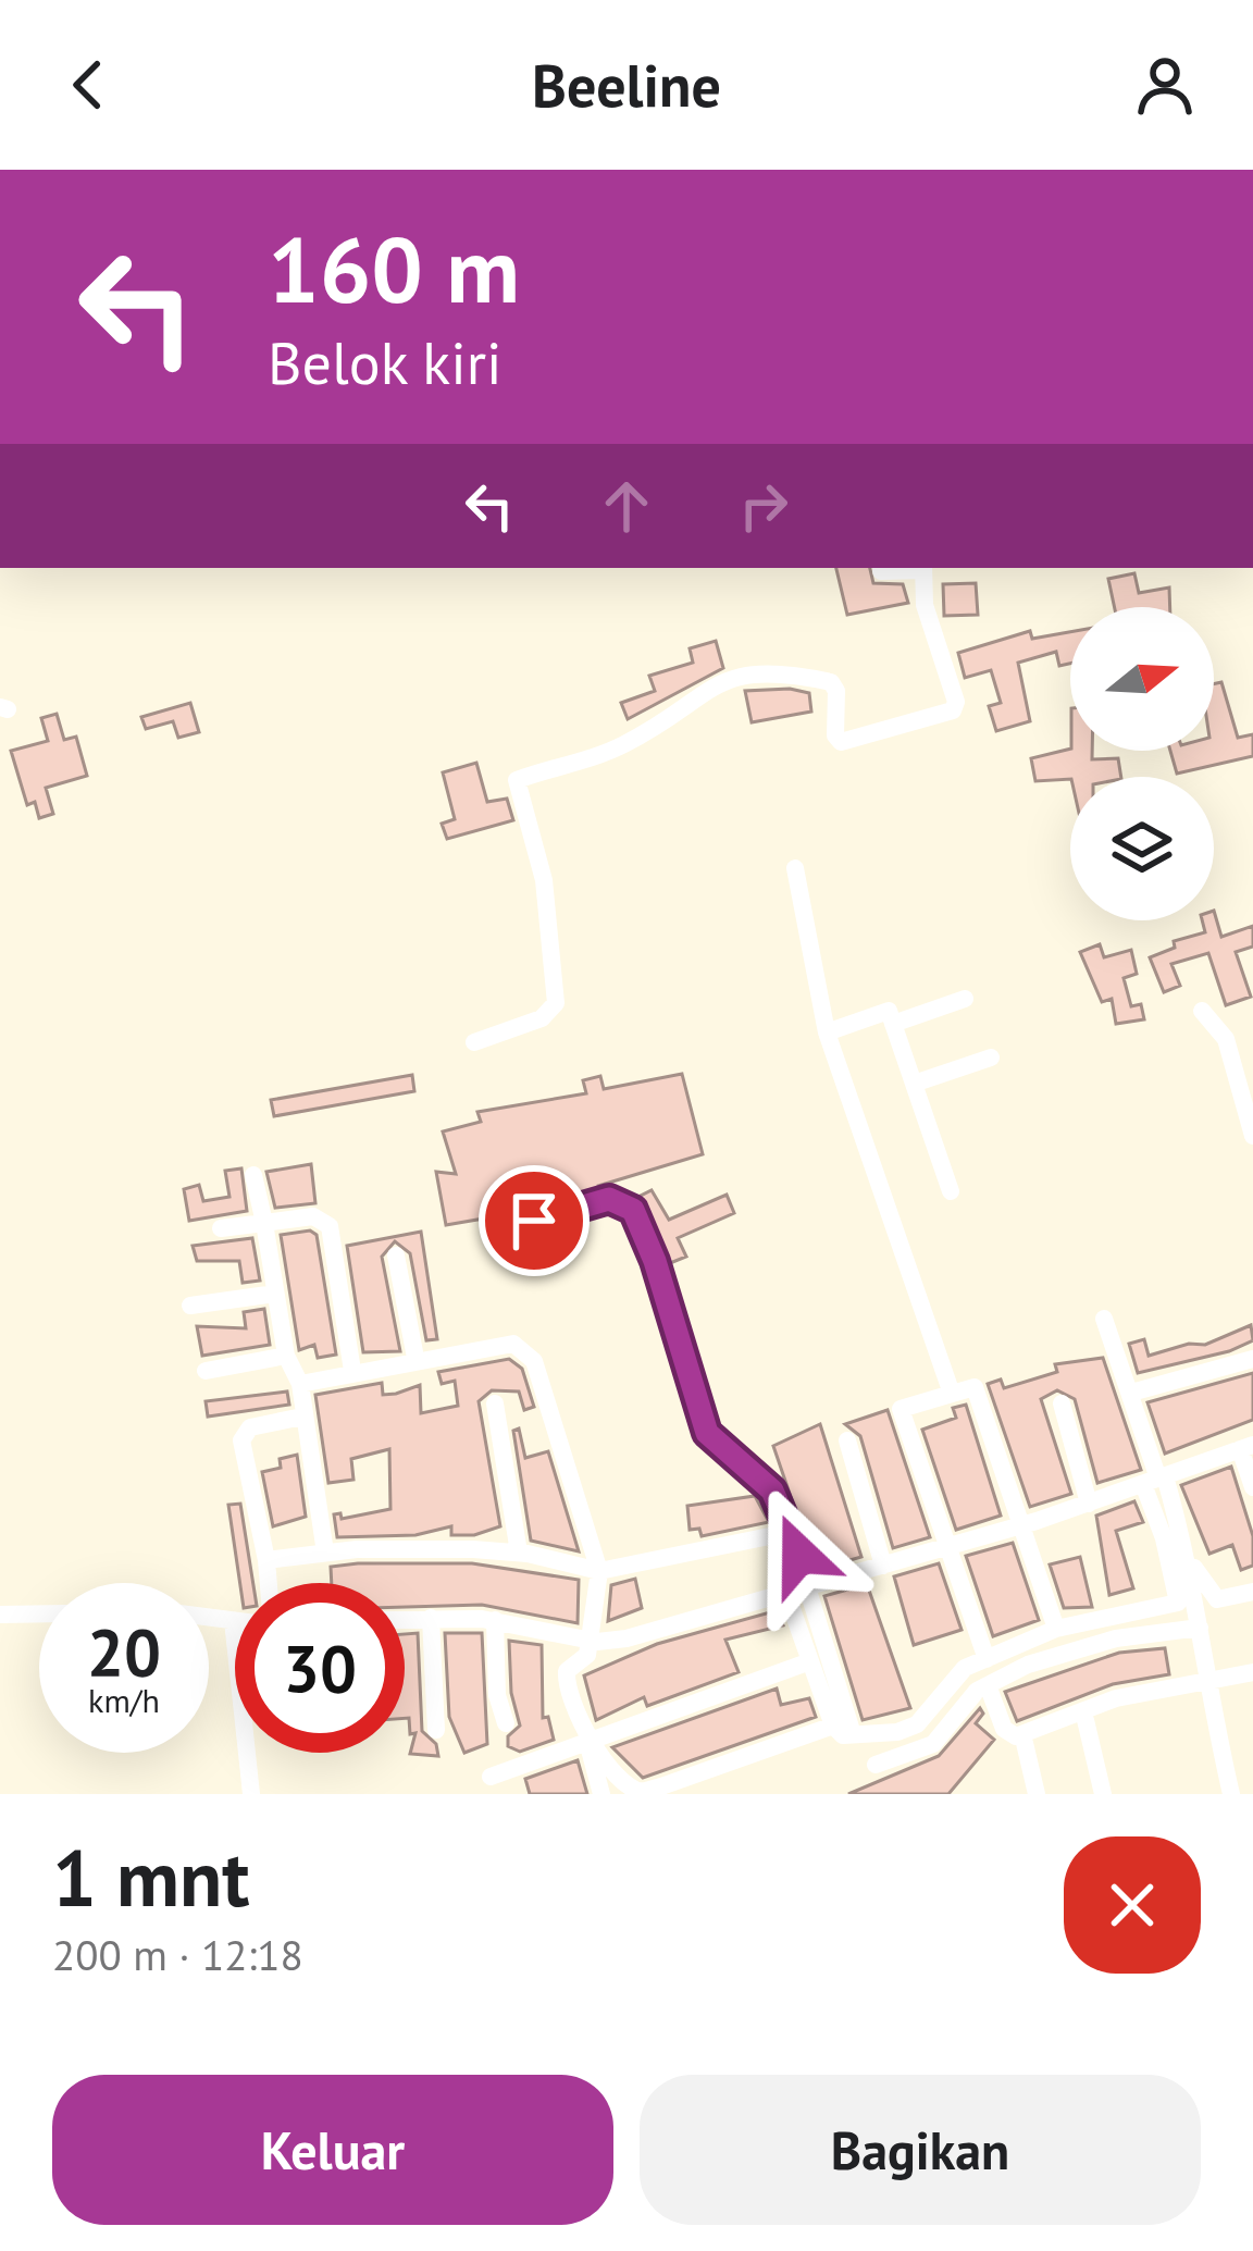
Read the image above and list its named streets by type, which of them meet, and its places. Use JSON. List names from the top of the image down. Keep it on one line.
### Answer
{"north":"right","page":{"header":"Beeline","turn":["160 m","Belok kiri"],"speed":"20 km/h","limit":"30","heading":["1 mnt","200 m · 12:18"],"buttons":["Keluar","Bagikan"]}}
